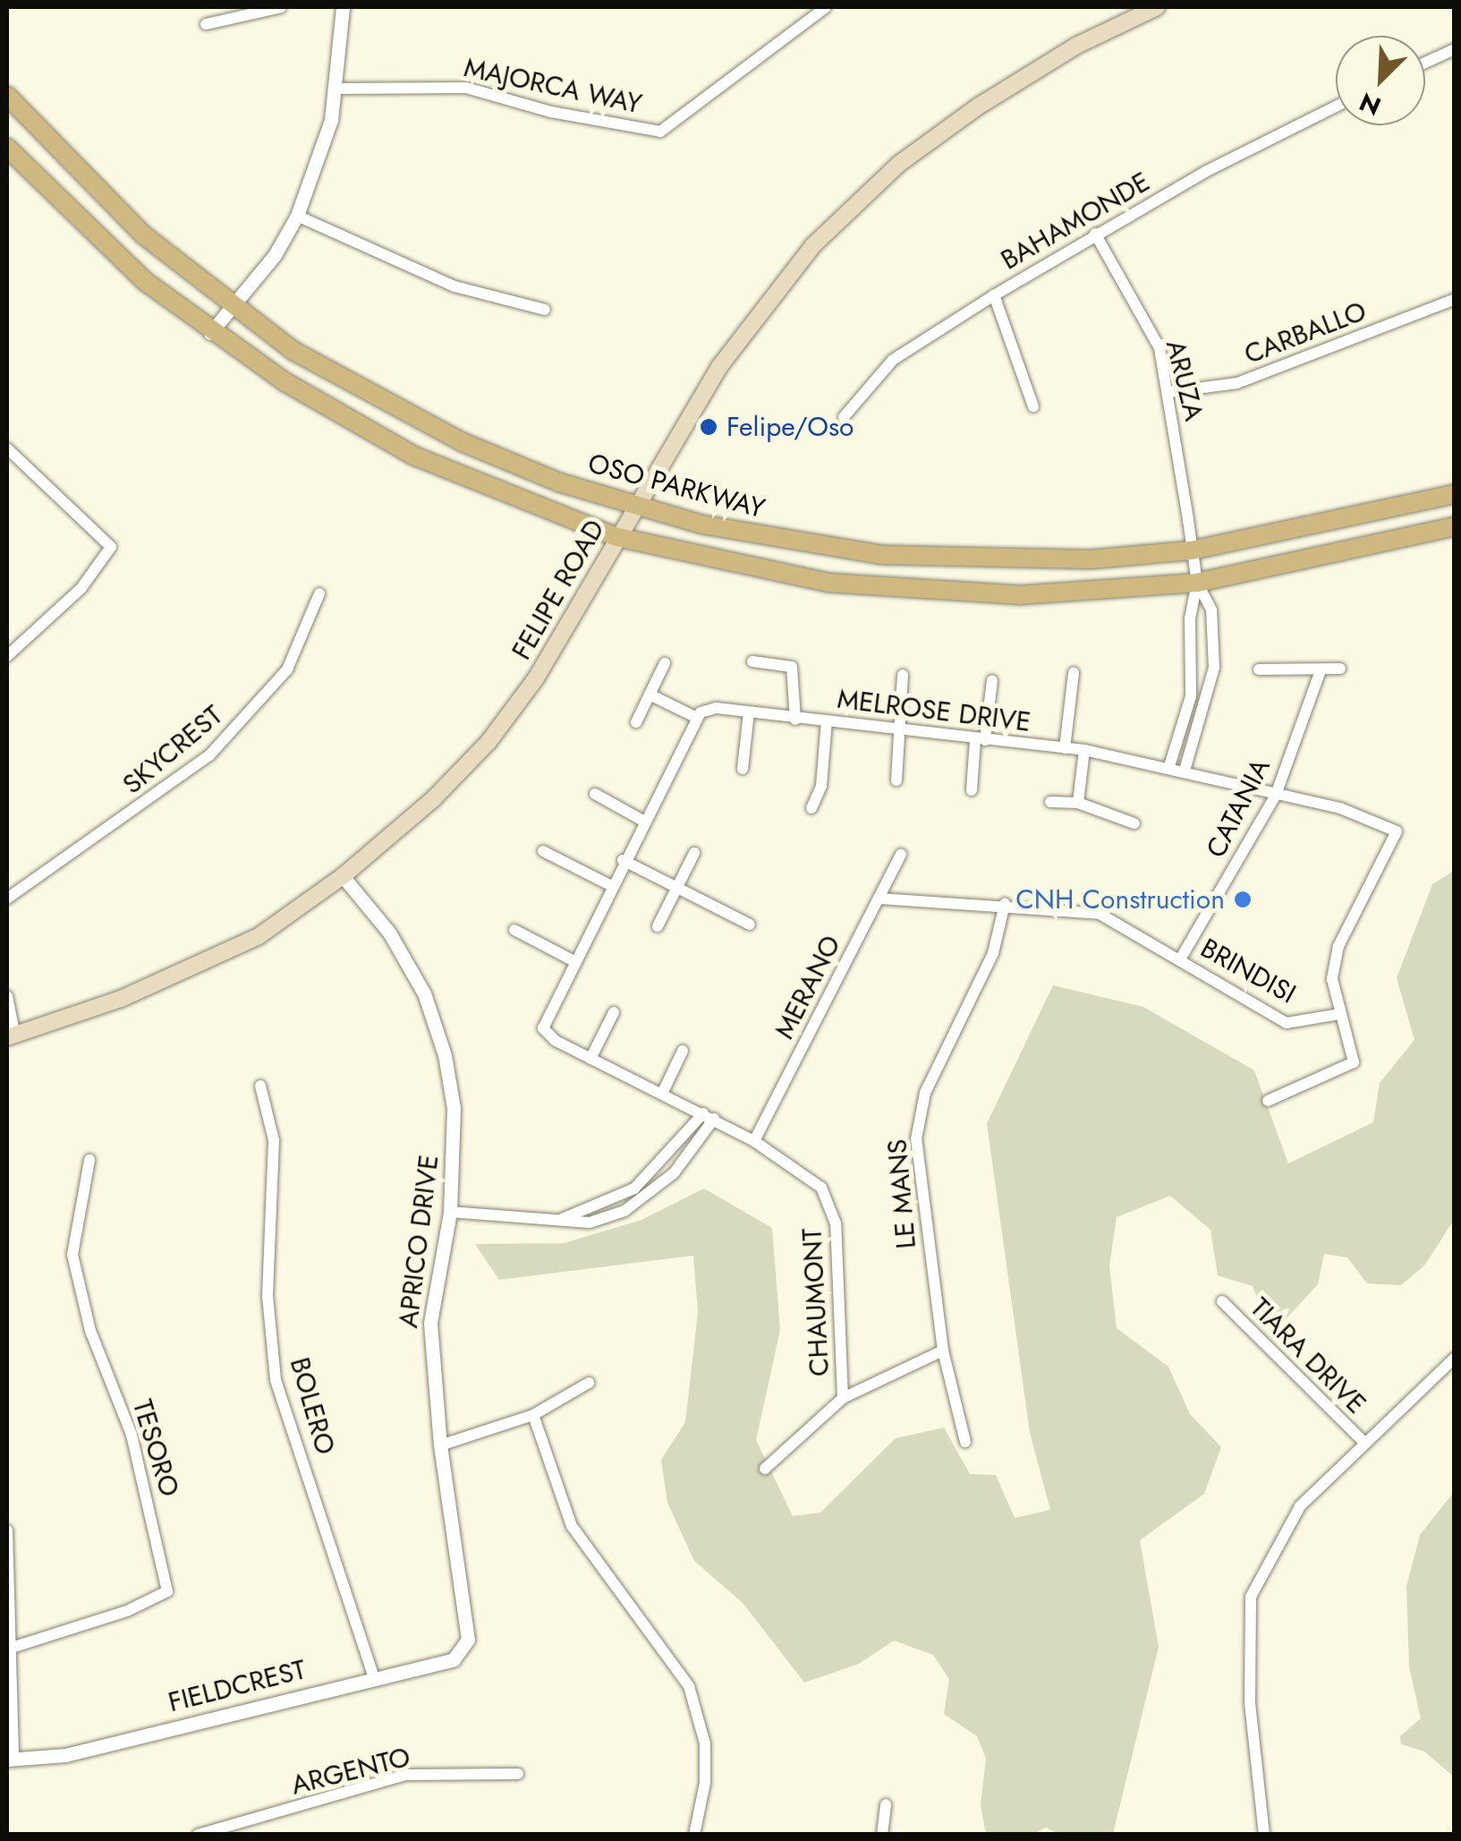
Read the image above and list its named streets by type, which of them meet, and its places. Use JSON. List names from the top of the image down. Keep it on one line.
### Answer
{"streets":{"main road":["OSO PARKWAY","FELIPE ROAD"],"street":["MAJORCA WAY","BAHAMONDE","CARBALLO","ARUZA","MELROSE DRIVE","SKYCREST","CATANIA","BRINDISI","MERANO","LE MANS","APRICO DRIVE","CHAUMONT","TIARA DRIVE","BOLERO","TESORO","FIELDCREST","ARGENTO"]},"crossings":[["BAHAMONDE","ARUZA"],["CARBALLO","ARUZA"],["ARUZA","OSO PARKWAY"],["OSO PARKWAY","FELIPE ROAD"],["FELIPE ROAD","APRICO DRIVE"],["MELROSE DRIVE","CATANIA"],["MELROSE DRIVE","BRINDISI"],["CATANIA","BRINDISI"],["BRINDISI","MERANO"],["BRINDISI","LE MANS"],["MERANO","CHAUMONT"],["APRICO DRIVE","FIELDCREST"],["BOLERO","FIELDCREST"]],"places":["Felipe/Oso","CNH Construction"],"north":"bottom left"}
